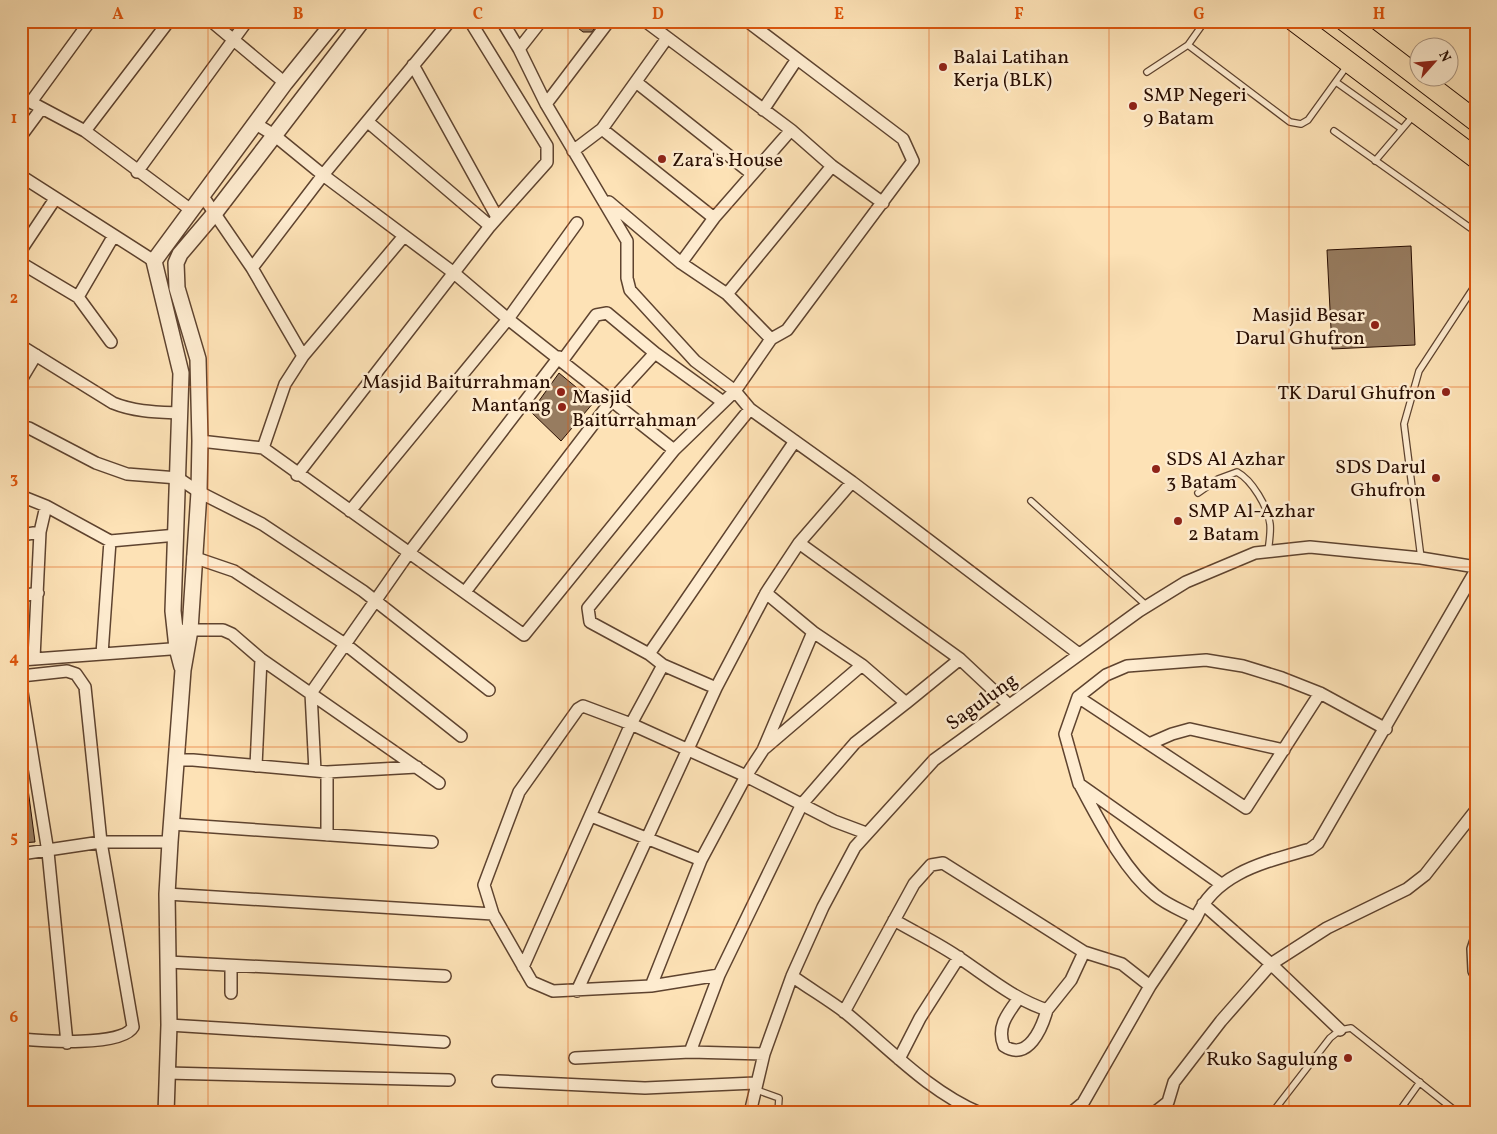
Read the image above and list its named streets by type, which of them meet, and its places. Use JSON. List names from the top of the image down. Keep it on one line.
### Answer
{"streets":{"street":["Sagulung"]},"places":["Balai Latihan Kerja (BLK)","SMP Negeri 9 Batam","Zara's House","Masjid Besar Darul Ghufron","Masjid Baiturrahman Mantang","TK Darul Ghufron","Masjid Baiturrahman","SDS Al Azhar 3 Batam","SDS Darul Ghufron","SMP Al-Azhar 2 Batam","Ruko Sagulung"],"north":"top right","grid":{"columns":["A","B","C","D","E","F","G","H"],"rows":["1","2","3","4","5","6"]}}
